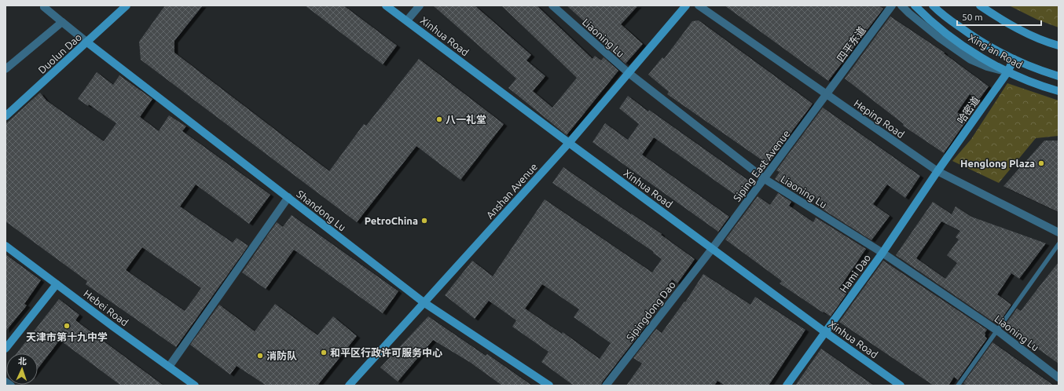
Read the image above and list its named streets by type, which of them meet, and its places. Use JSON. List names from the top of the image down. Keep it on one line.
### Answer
{"streets":{"street":["Xinhua Road","Liaoning Lu","四平东道","Xing'an Road","Duolun Dao","哈密道","Heping Road","Siping East Avenue","Anshan Avenue","Shandong Lu","Hami Dao","Hebei Road","Sipingdong Dao"]},"crossings":[["Xinhua Road","Siping East Avenue"],["Xinhua Road","Anshan Avenue"],["Xinhua Road","Hami Dao"],["Xinhua Road","Sipingdong Dao"],["Liaoning Lu","Siping East Avenue"],["Liaoning Lu","Anshan Avenue"],["Liaoning Lu","Hami Dao"],["四平东道","Heping Road"],["四平东道","Siping East Avenue"],["Xing'an Road","哈密道"],["Duolun Dao","Shandong Lu"],["哈密道","Heping Road"],["哈密道","Hami Dao"],["Heping Road","Siping East Avenue"],["Heping Road","Hami Dao"],["Siping East Avenue","Sipingdong Dao"],["Anshan Avenue","Shandong Lu"]],"places":["八一礼堂","Henglong Plaza","PetroChina","天津市第十九中学","和平区行政许可服务中心","消防队"],"scale_bar":"50 m","north":"top"}
